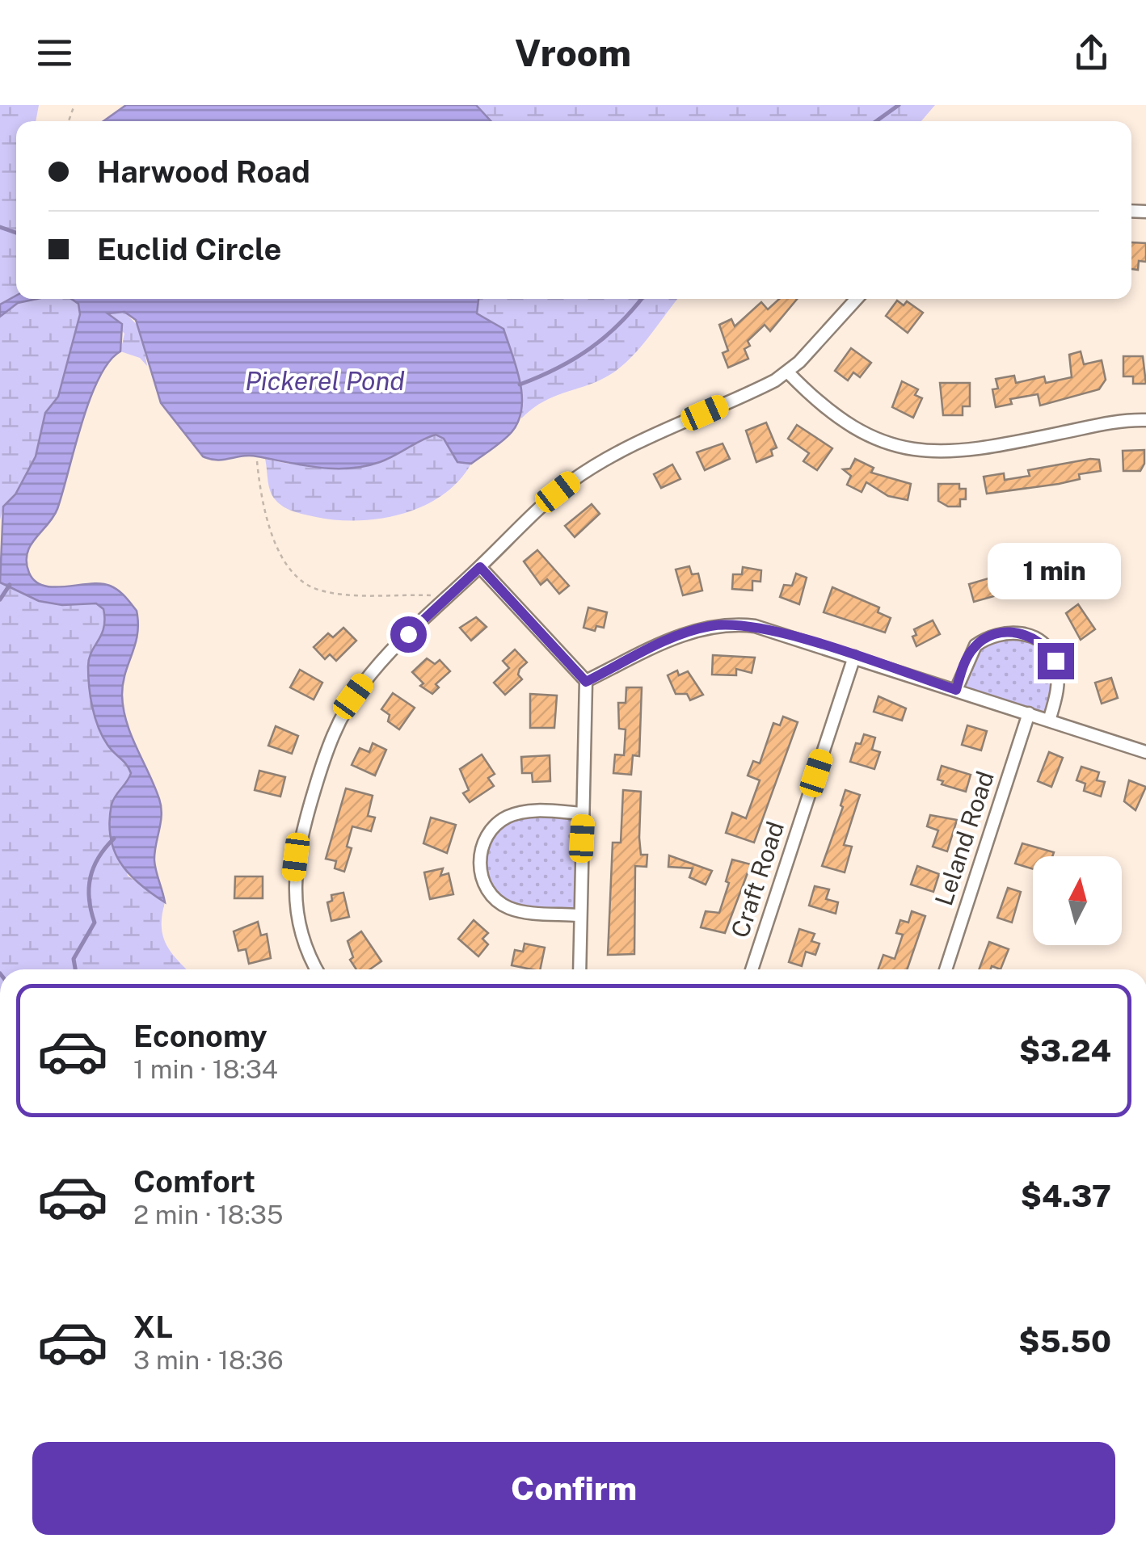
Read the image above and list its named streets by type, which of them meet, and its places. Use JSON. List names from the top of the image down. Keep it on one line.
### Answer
{"streets":{"street":["Leland Road","Craft Road"]},"water":["Pickerel Pond"],"north":"top","page":{"header":"Vroom","banner":["Harwood Road","Euclid Circle"],"bubble":"1 min","list":[{"name":"Economy","note":"1 min · 18:34","value":"$3.24"},{"name":"Comfort","note":"2 min · 18:35","value":"$4.37"},{"name":"XL","note":"3 min · 18:36","value":"$5.50"}],"buttons":"Confirm"}}
